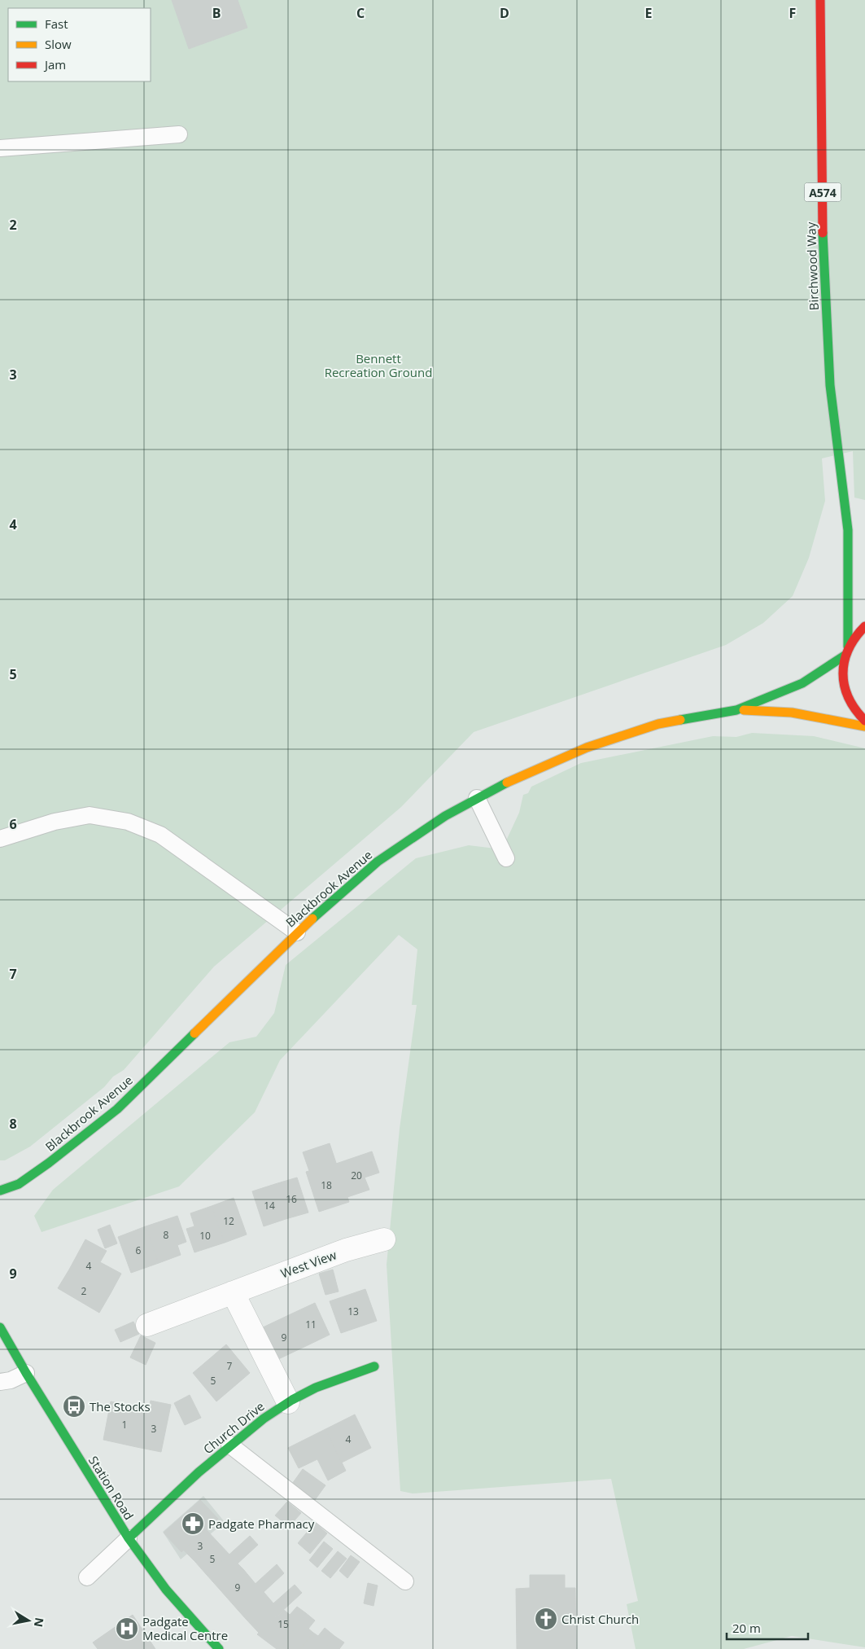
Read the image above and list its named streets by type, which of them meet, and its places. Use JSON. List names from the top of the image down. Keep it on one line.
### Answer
{"streets":{"street":["A574","Birchwood Way","Blackbrook Avenue","West View","Church Drive","Station Road"]},"crossings":[["A574","Birchwood Way"],["A574","Blackbrook Avenue"],["Birchwood Way","Blackbrook Avenue"],["Church Drive","Station Road"]],"parks":["Bennett Recreation Ground"],"places":{"bus stop":["The Stocks"],"pharmacy":["Padgate Pharmacy"],"church":["Christ Church"],"hospital":["Padgate Medical Centre"]},"house_numbers":["20","18","16","14","12","8","10","6","4","2","13","11","9","7","5","1","3","4","3","5","9","15"],"legend":["Fast","Slow","Jam"],"scale_bar":"20 m","north":"right","grid":{"columns":["B","C","D","E","F"],"rows":["2","3","4","5","6","7","8","9"]}}
